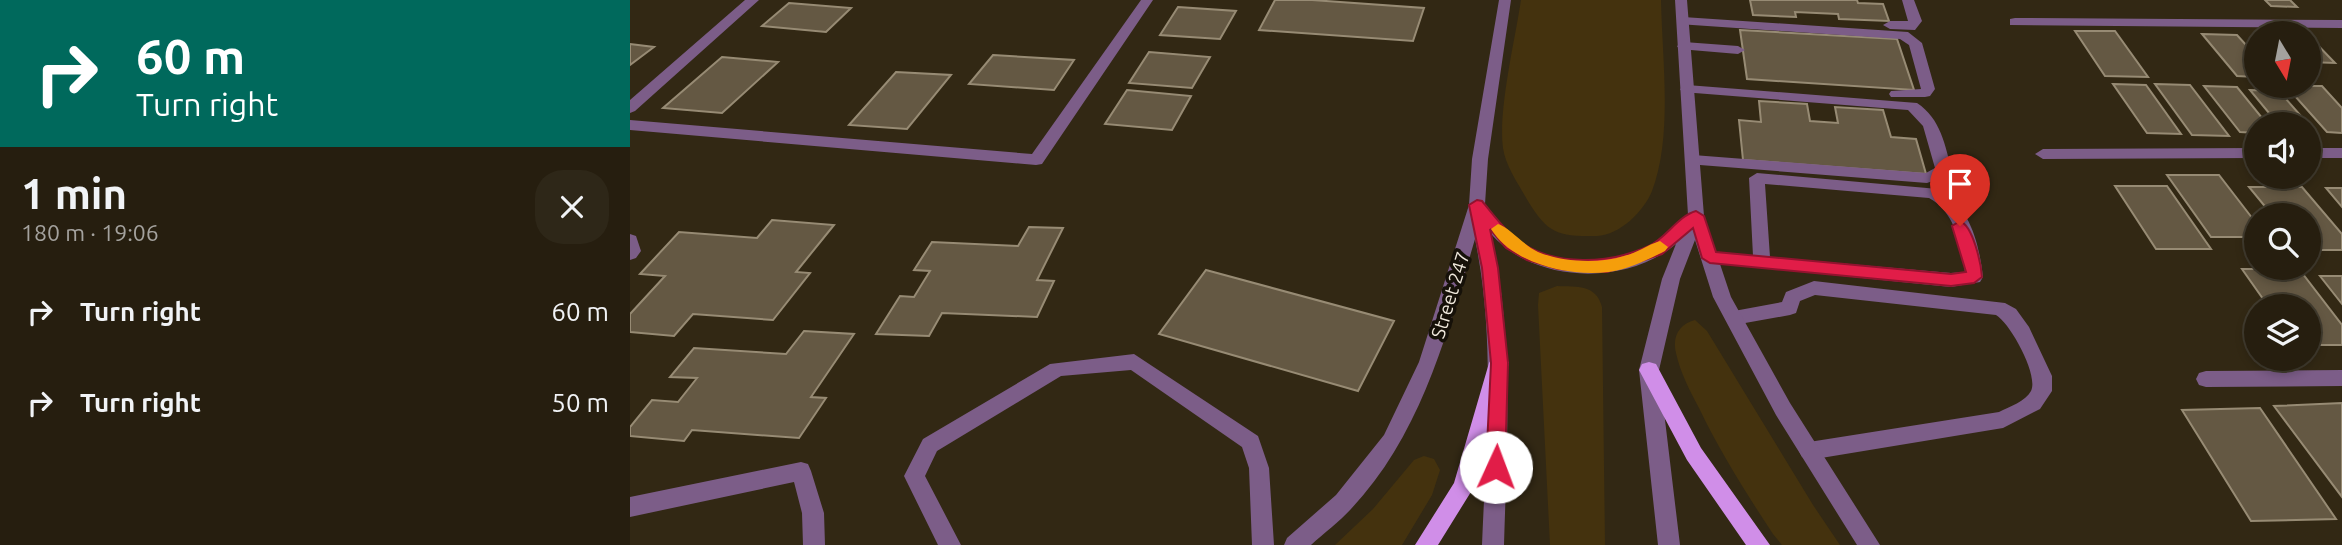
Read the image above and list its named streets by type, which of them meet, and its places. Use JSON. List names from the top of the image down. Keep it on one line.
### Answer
{"streets":{"street":["Street 247"]},"north":"bottom","page":{"turn":["60 m","Turn right"],"heading":["1 min","180 m · 19:06"],"list":[{"name":"Turn right","value":"60 m"},{"name":"Turn right","value":"50 m"}]}}
